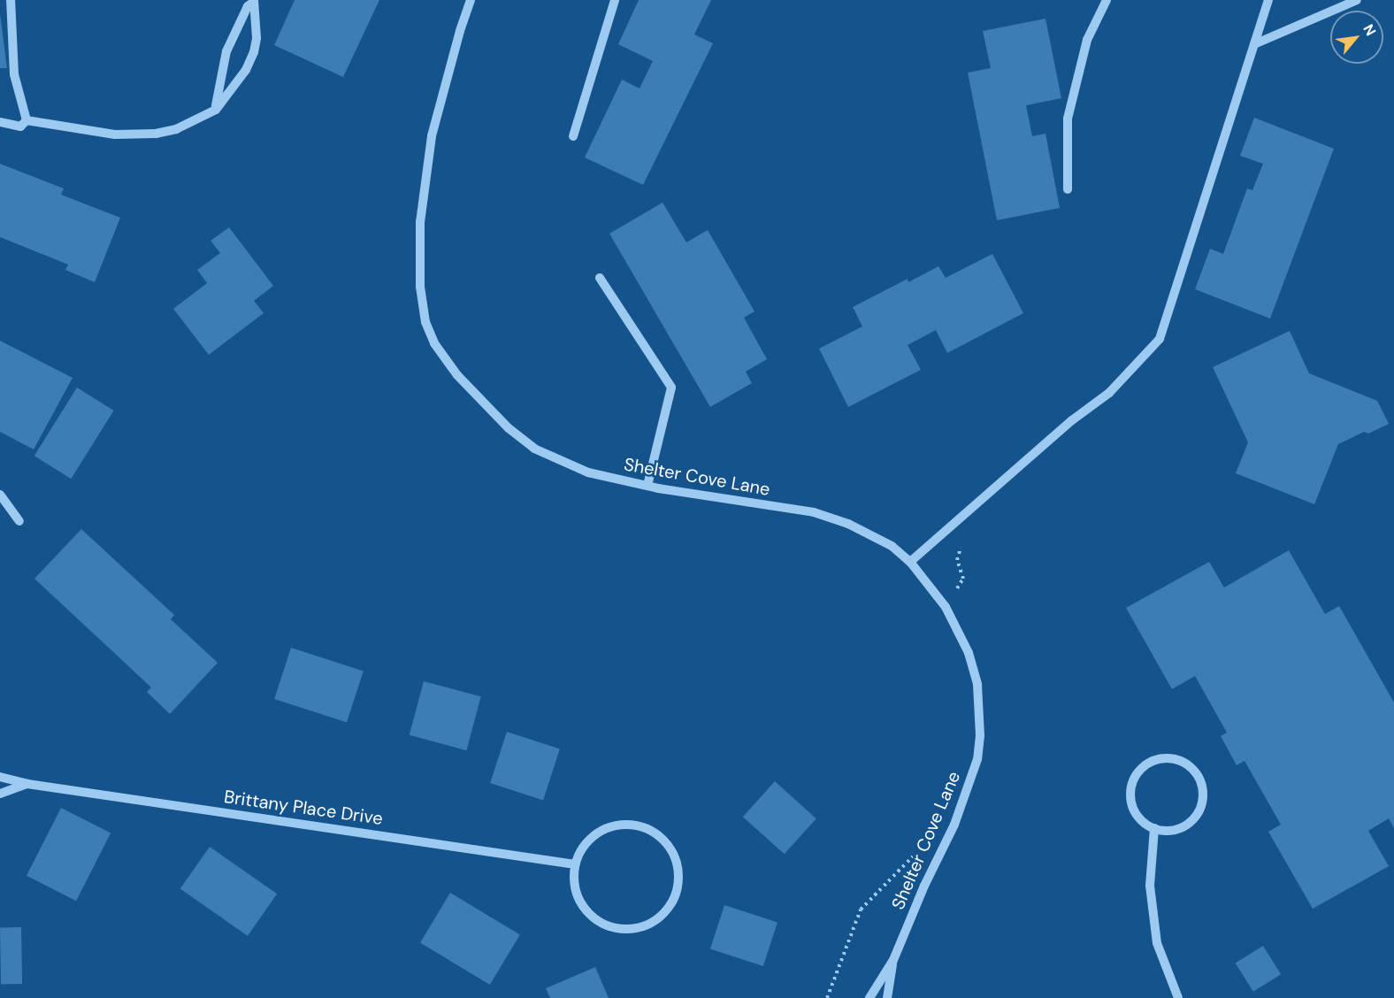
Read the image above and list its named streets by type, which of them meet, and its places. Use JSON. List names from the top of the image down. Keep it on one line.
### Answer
{"streets":{"street":["Shelter Cove Lane","Brittany Place Drive"]},"north":"top right"}
